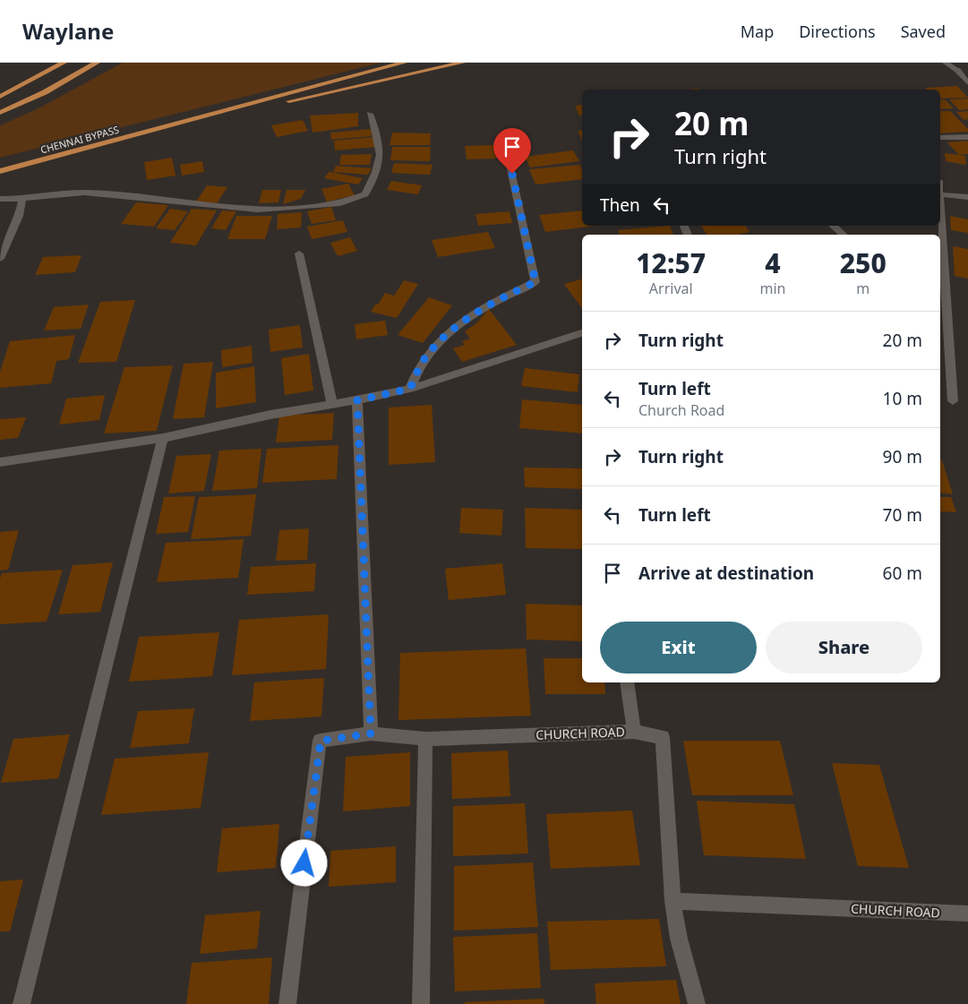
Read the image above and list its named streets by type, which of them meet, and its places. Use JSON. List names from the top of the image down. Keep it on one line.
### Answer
{"streets":{"highway":["CHENNAI BYPASS"],"street":["CHURCH ROAD"]},"page":{"header":"Waylane","nav":["Map","Directions","Saved"],"turn":["20 m","Turn right"],"then":"Then","eta":["12:57","Arrival","4","min","250","m"],"list":[{"name":"Turn right","value":"20 m"},{"name":"Turn left","note":"Church Road","value":"10 m"},{"name":"Turn right","value":"90 m"},{"name":"Turn left","value":"70 m"},{"name":"Arrive at destination","value":"60 m"}],"buttons":["Exit","Share"]}}
